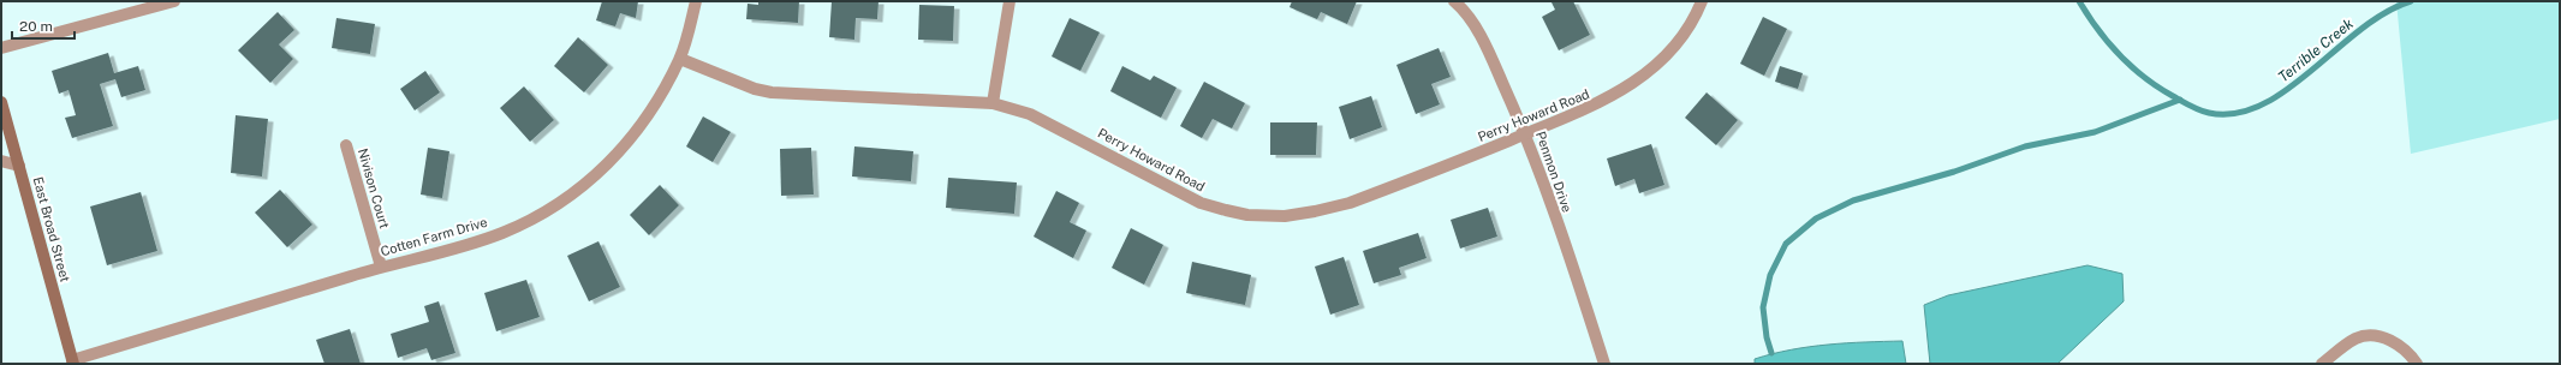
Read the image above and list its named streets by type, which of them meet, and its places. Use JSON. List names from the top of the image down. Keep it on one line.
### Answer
{"streets":{"main road":["East Broad Street"],"street":["Perry Howard Road","Penmon Drive","Nivison Court","Cotten Farm Drive"]},"crossings":[["Perry Howard Road","Penmon Drive"],["Perry Howard Road","Cotten Farm Drive"],["Nivison Court","Cotten Farm Drive"],["East Broad Street","Cotten Farm Drive"]],"water":["Terrible Creek"],"scale_bar":"20 m"}
